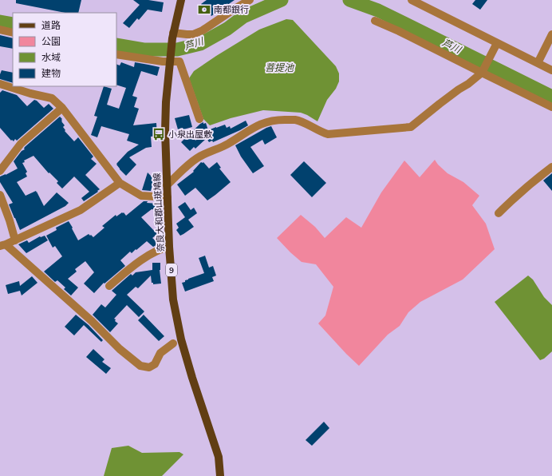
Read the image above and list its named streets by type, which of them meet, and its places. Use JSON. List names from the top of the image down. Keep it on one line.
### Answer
{"streets":{"main road":["奈良大和郡山斑鳩線","9"]},"water":["芦川","菩提池"],"places":{"bank":["南都銀行"],"bus stop":["小泉出屋敷"]},"legend":["道路","公園","水域","建物"]}
